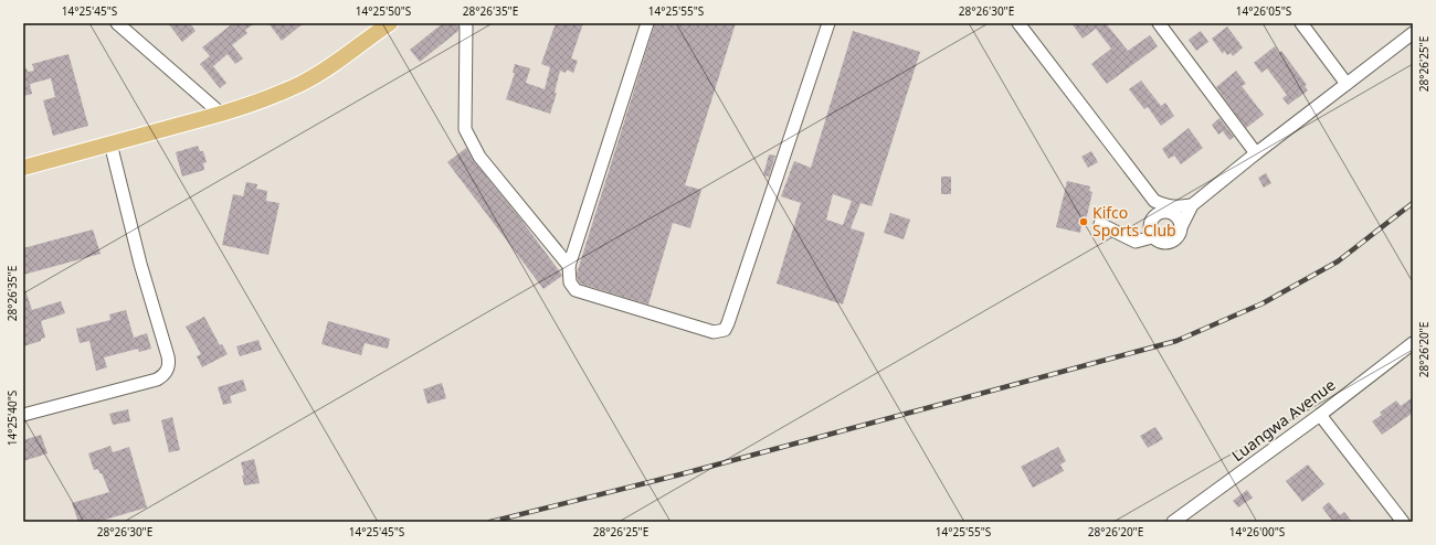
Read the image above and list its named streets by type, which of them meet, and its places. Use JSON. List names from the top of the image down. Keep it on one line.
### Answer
{"streets":{"street":["Luangwa Avenue"]},"places":["Kifco Sports Club"],"coordinates":["14°25'45\"S","14°25'50\"S","28°26'35\"E","14°25'55\"S","28°26'30\"E","14°26'05\"S","28°26'25\"E","28°26'20\"E","14°25'40\"S","14°26'00\"S"]}
